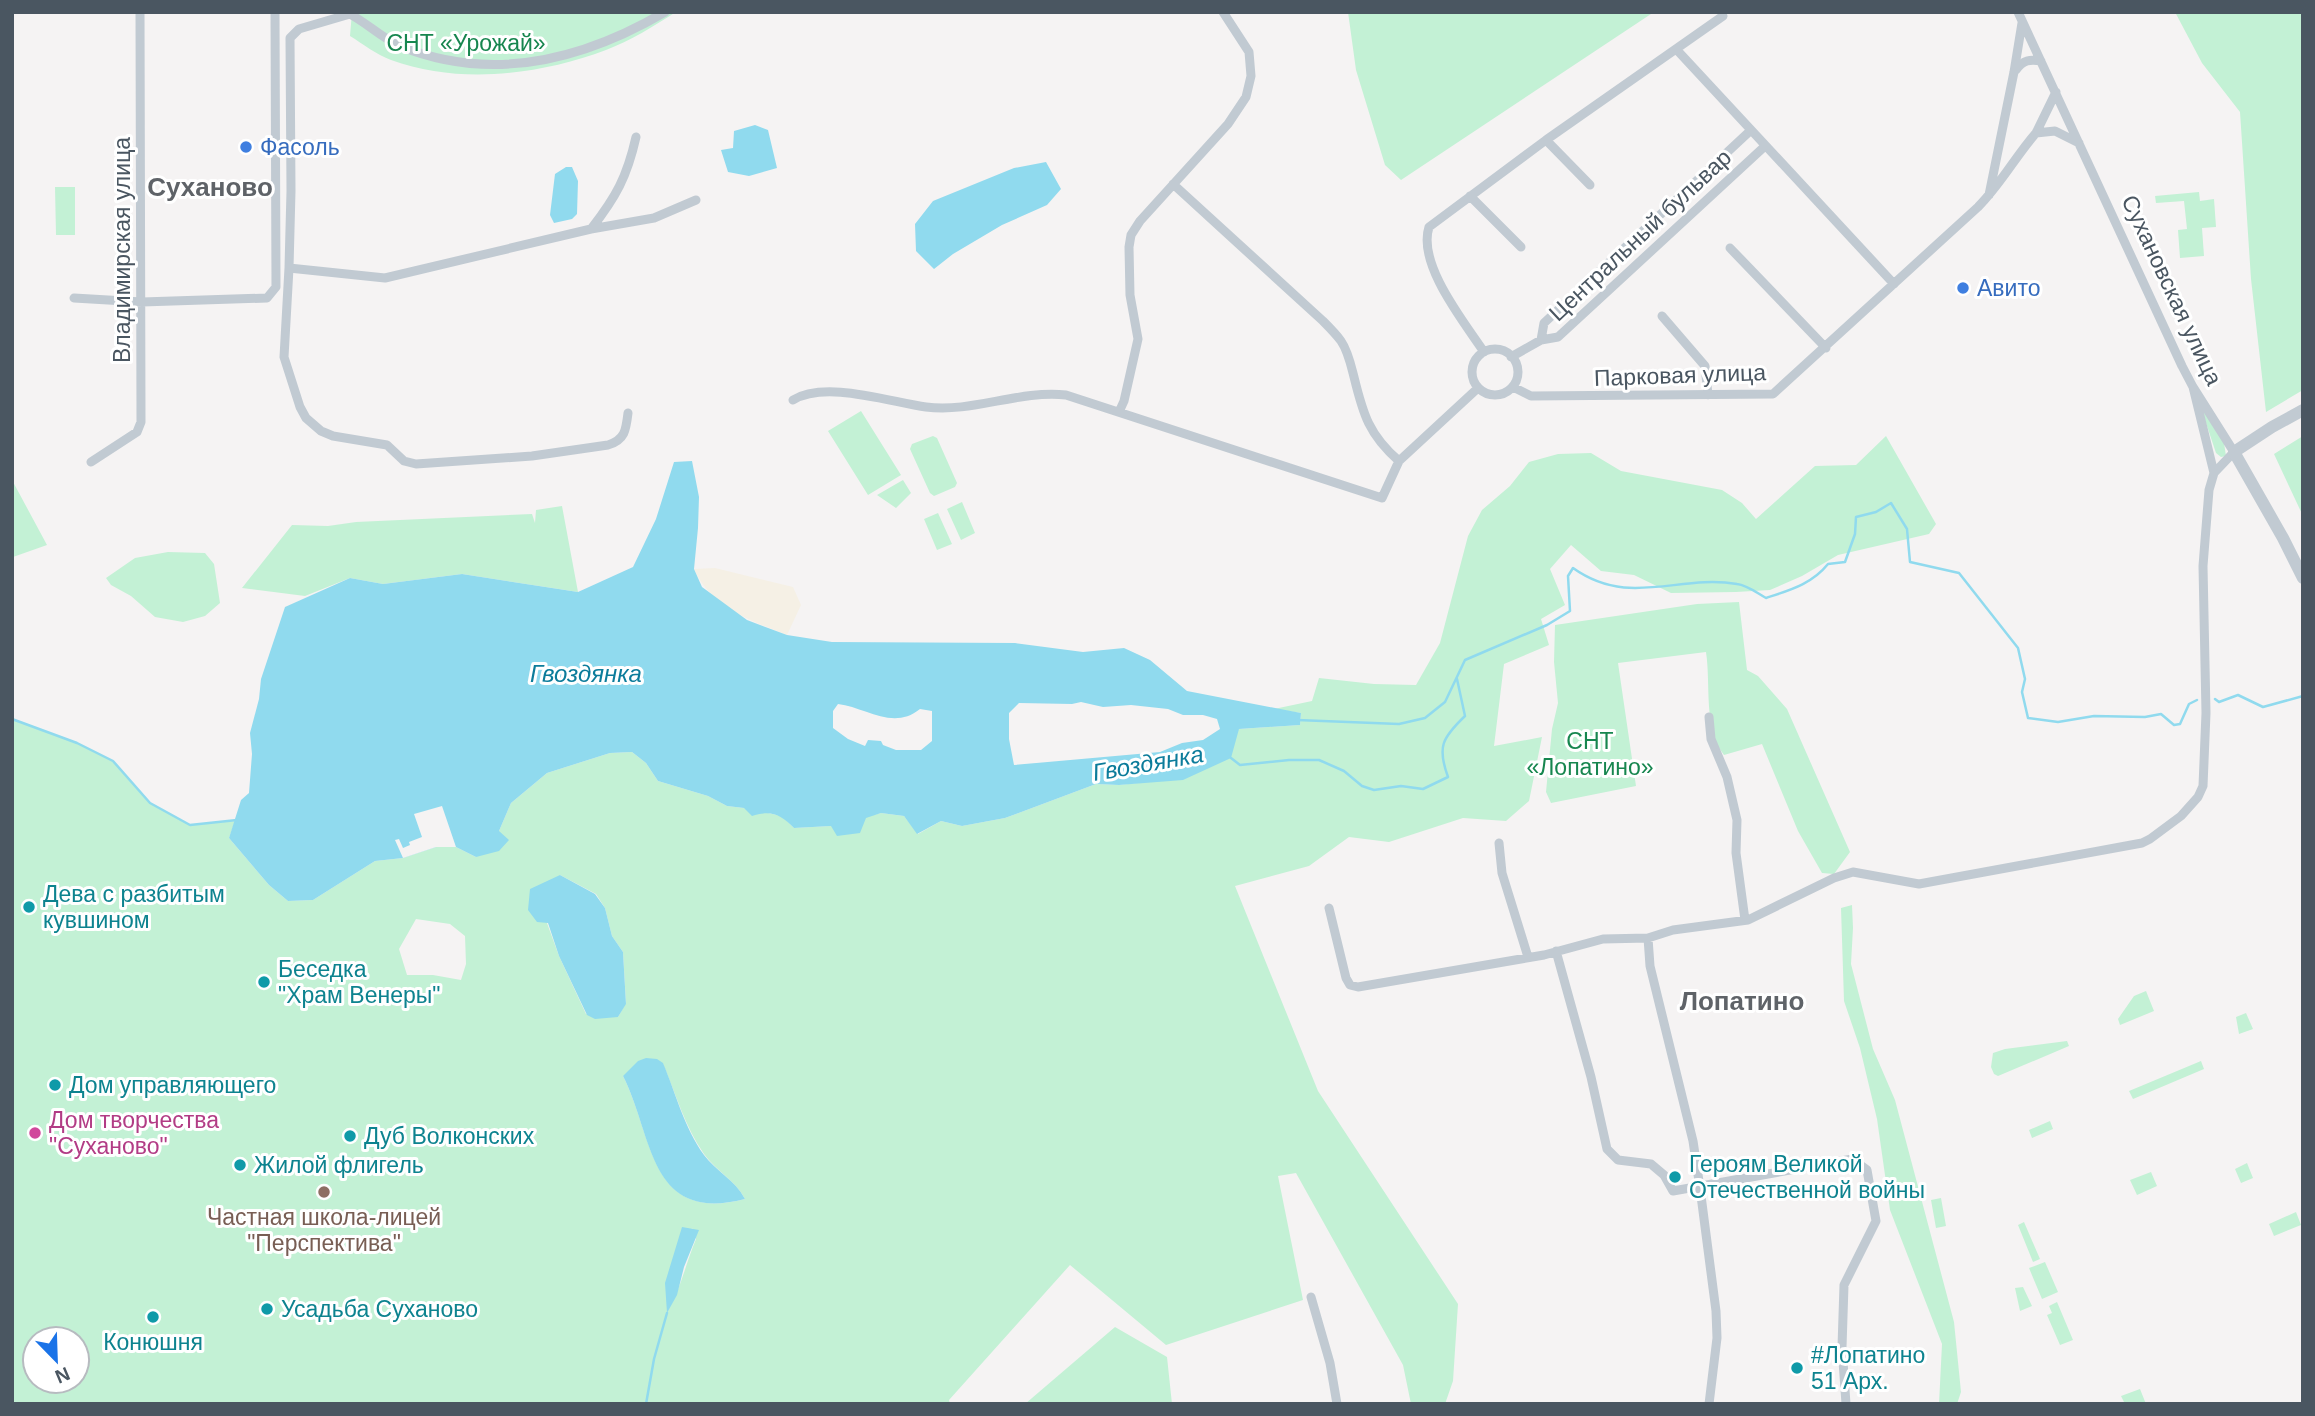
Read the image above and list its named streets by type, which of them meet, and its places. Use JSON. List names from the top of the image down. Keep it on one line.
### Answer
{"streets":{"street":["Центральный бульвар","Владимирская улица","Сухановская улица","Парковая улица"]},"crossings":[["Сухановская улица","Парковая улица"]],"districts":["Суханово","Лопатино"],"water":["Гвоздянка"],"parks":["СНТ «Урожай»","СНТ «Лопатино»"],"places":["Фасоль","Авито","Дева с разбитым кувшином","Беседка \"Храм Венеры\"","Дом управляющего","Дом творчества \"Суханово\"","Дуб Волконских","Жилой флигель","Героям Великой Отечественной войны","Частная школа-лицей \"Перспектива\"","Усадьба Суханово","Конюшня","#Лопатино 51 Арх."],"north":"bottom right"}
